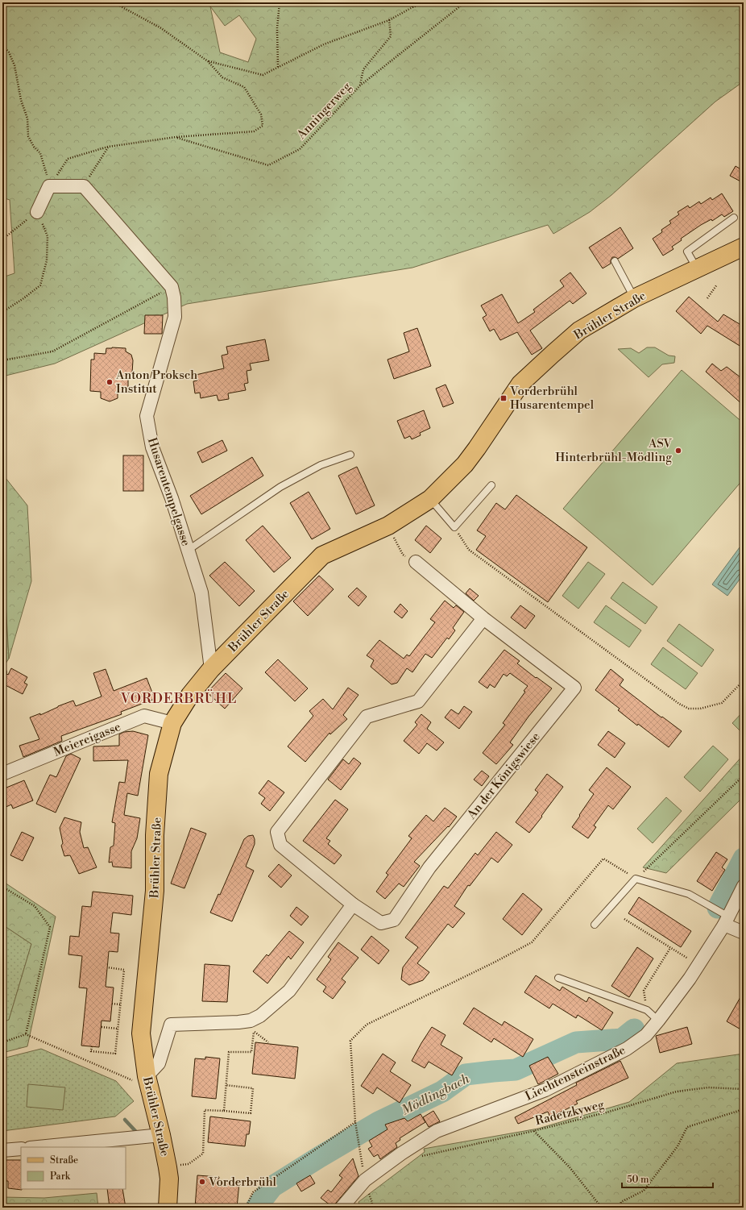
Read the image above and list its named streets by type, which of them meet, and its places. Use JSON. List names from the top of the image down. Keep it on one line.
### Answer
{"streets":{"main road":["Brühler Straße"],"street":["Husarentempelgasse","Meiereigasse","An der Königswiese","Liechtensteinstraße"],"path":["Anningerweg","Radetzkyweg"]},"crossings":[["Brühler Straße","Husarentempelgasse"],["Brühler Straße","Meiereigasse"],["Liechtensteinstraße","Radetzkyweg"]],"districts":["VORDERBRÜHL"],"water":["Mödlingbach"],"places":{"other":["Anton Proksch Institut","ASV Hinterbrühl-Mödling","Vorderbrühl"],"transit":["Vorderbrühl Husarentempel"]},"legend":["Straße","Park"],"scale_bar":"50 m"}
